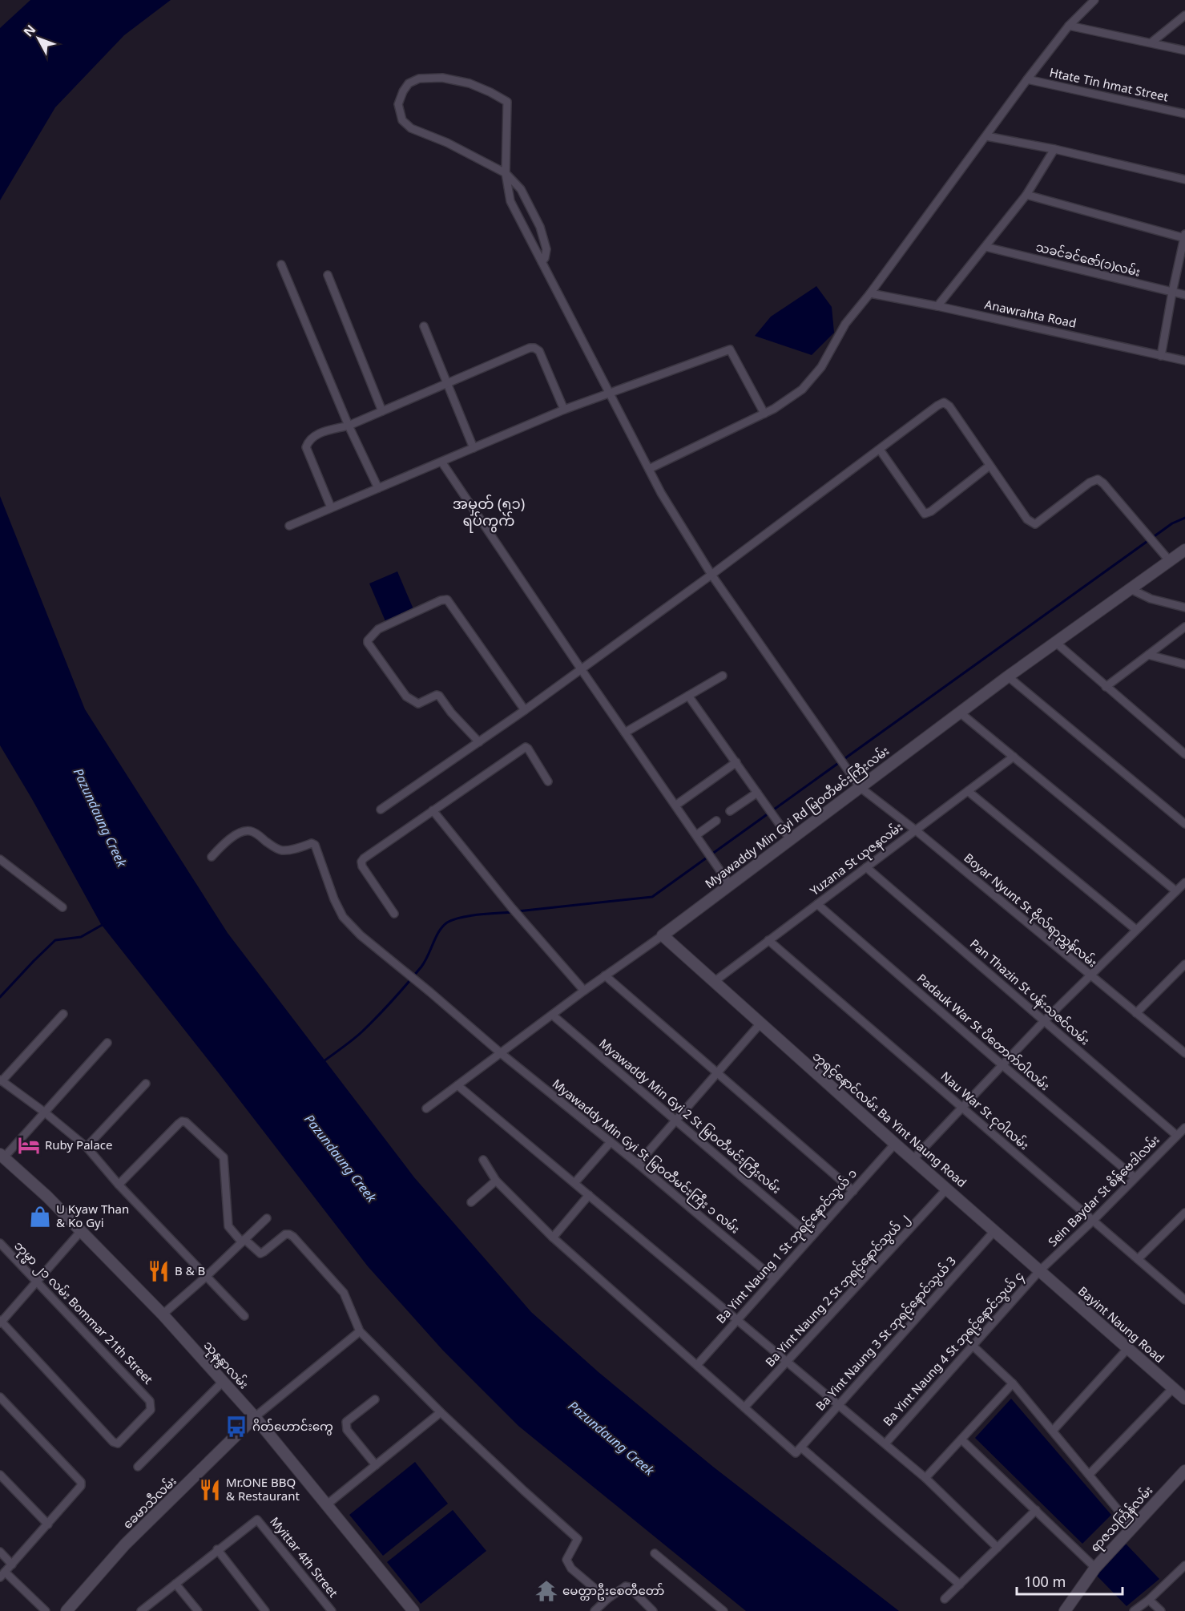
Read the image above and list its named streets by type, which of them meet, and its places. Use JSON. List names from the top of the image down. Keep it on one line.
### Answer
{"streets":{"main road":["Myawaddy Min Gyi Rd မြဝတီမင်းကြီးလမ်း","ဘုရင့်နောင်လမ်း Ba Yint Naung Road","Bayint Naung Road","သုနန္ဒာလမ်း","ခေမာသီလမ်း","ရာဇသင်္ကြန်လမ်း"],"street":["Htate Tin hmat Street","သခင်ခင်ဇော်(၁)လမ်း","Anawrahta Road","Yuzana St ယုဇနလမ်း","Boyar Nyunt St ဗိုလ်ရာညွှန်လမ်း","Pan Thazin St ပန်းသဇင်လမ်း","Padauk War St ပိတောက်ဝါလမ်း","Nau War St ငုဝါလမ်း","Myawaddy Min Gyi 2 St မြဝတီမင်းကြီးလမ်း","Myawaddy Min Gyi St မြဝတီမင်းကြီး ၁ လမ်း","Sein Baydar St စိန်ဗေဒါလမ်း","Ba Yint Naung 1 St ဘုရင့်နောင်သွယ် ၁","Ba Yint Naung 2 St ဘုရင့်နောင်သွယ် ၂","ဘုမ္မာ ၂၁ လမ်း Bommar 21th Street","Ba Yint Naung 3 St ဘုရင့်နောင်သွယ် 3","Ba Yint Naung 4 St ဘုရင့်နောင်သွယ် ၄","Myittar 4th Street"]},"crossings":[["Myawaddy Min Gyi Rd မြဝတီမင်းကြီးလမ်း","Boyar Nyunt St ဗိုလ်ရာညွှန်လမ်း"],["Myawaddy Min Gyi Rd မြဝတီမင်းကြီးလမ်း","Myawaddy Min Gyi 2 St မြဝတီမင်းကြီးလမ်း"],["Myawaddy Min Gyi Rd မြဝတီမင်းကြီးလမ်း","ဘုရင့်နောင်လမ်း Ba Yint Naung Road"],["Myawaddy Min Gyi Rd မြဝတီမင်းကြီးလမ်း","Myawaddy Min Gyi St မြဝတီမင်းကြီး ၁ လမ်း"],["Yuzana St ယုဇနလမ်း","Boyar Nyunt St ဗိုလ်ရာညွှန်လမ်း"],["Yuzana St ယုဇနလမ်း","Pan Thazin St ပန်းသဇင်လမ်း"],["Yuzana St ယုဇနလမ်း","Padauk War St ပိတောက်ဝါလမ်း"],["Yuzana St ယုဇနလမ်း","Nau War St ငုဝါလမ်း"],["Yuzana St ယုဇနလမ်း","ဘုရင့်နောင်လမ်း Ba Yint Naung Road"],["Pan Thazin St ပန်းသဇင်လမ်း","Sein Baydar St စိန်ဗေဒါလမ်း"],["Padauk War St ပိတောက်ဝါလမ်း","Sein Baydar St စိန်ဗေဒါလမ်း"],["Nau War St ငုဝါလမ်း","Sein Baydar St စိန်ဗေဒါလမ်း"],["Myawaddy Min Gyi 2 St မြဝတီမင်းကြီးလမ်း","Ba Yint Naung 1 St ဘုရင့်နောင်သွယ် ၁"],["ဘုရင့်နောင်လမ်း Ba Yint Naung Road","Sein Baydar St စိန်ဗေဒါလမ်း"],["ဘုရင့်နောင်လမ်း Ba Yint Naung Road","Ba Yint Naung 1 St ဘုရင့်နောင်သွယ် ၁"],["ဘုရင့်နောင်လမ်း Ba Yint Naung Road","Ba Yint Naung 2 St ဘုရင့်နောင်သွယ် ၂"],["ဘုရင့်နောင်လမ်း Ba Yint Naung Road","Bayint Naung Road"],["ဘုရင့်နောင်လမ်း Ba Yint Naung Road","Ba Yint Naung 3 St ဘုရင့်နောင်သွယ် 3"],["ဘုရင့်နောင်လမ်း Ba Yint Naung Road","Ba Yint Naung 4 St ဘုရင့်နောင်သွယ် ၄"],["Myawaddy Min Gyi St မြဝတီမင်းကြီး ၁ လမ်း","Ba Yint Naung 1 St ဘုရင့်နောင်သွယ် ၁"],["Sein Baydar St စိန်ဗေဒါလမ်း","Bayint Naung Road"],["Sein Baydar St စိန်ဗေဒါလမ်း","Ba Yint Naung 4 St ဘုရင့်နောင်သွယ် ၄"],["Ba Yint Naung 2 St ဘုရင့်နောင်သွယ် ၂","Ba Yint Naung 3 St ဘုရင့်နောင်သွယ် 3"],["Bayint Naung Road","Ba Yint Naung 4 St ဘုရင့်နောင်သွယ် ၄"],["သုနန္ဒာလမ်း","ခေမာသီလမ်း"]],"districts":["အမှတ် (၅၁) ရပ်ကွက်"],"water":["Pazundaung Creek"],"places":{"hotel":["Ruby Palace"],"shop":["U Kyaw Than & Ko Gyi"],"restaurant":["B & B","Mr.ONE BBQ & Restaurant"],"bus stop":["ဂိတ်ဟောင်းကွေ"],"temple":["မေတ္တာဦးစေတီတော်"]},"scale_bar":"100 m","north":"top left"}
